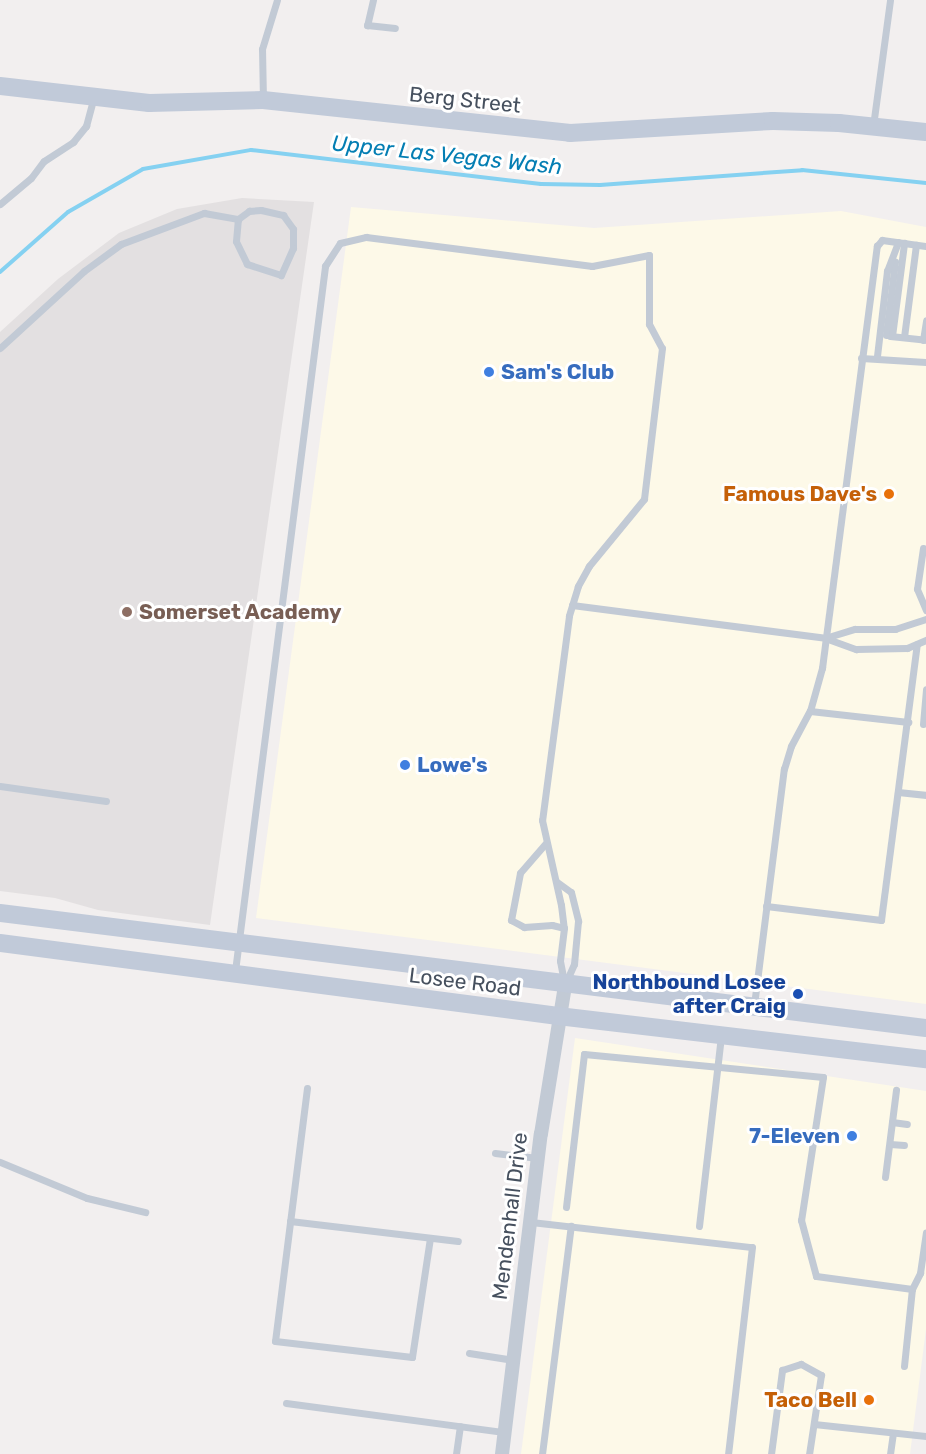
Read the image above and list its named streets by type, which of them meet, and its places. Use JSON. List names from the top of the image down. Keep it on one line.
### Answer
{"streets":{"main road":["Berg Street","Losee Road"],"street":["Mendenhall Drive"]},"crossings":[["Losee Road","Mendenhall Drive"]],"water":["Upper Las Vegas Wash"],"places":["Sam's Club","Famous Dave's","Somerset Academy","Lowe's","Northbound Losee after Craig","7-Eleven","Taco Bell"]}
